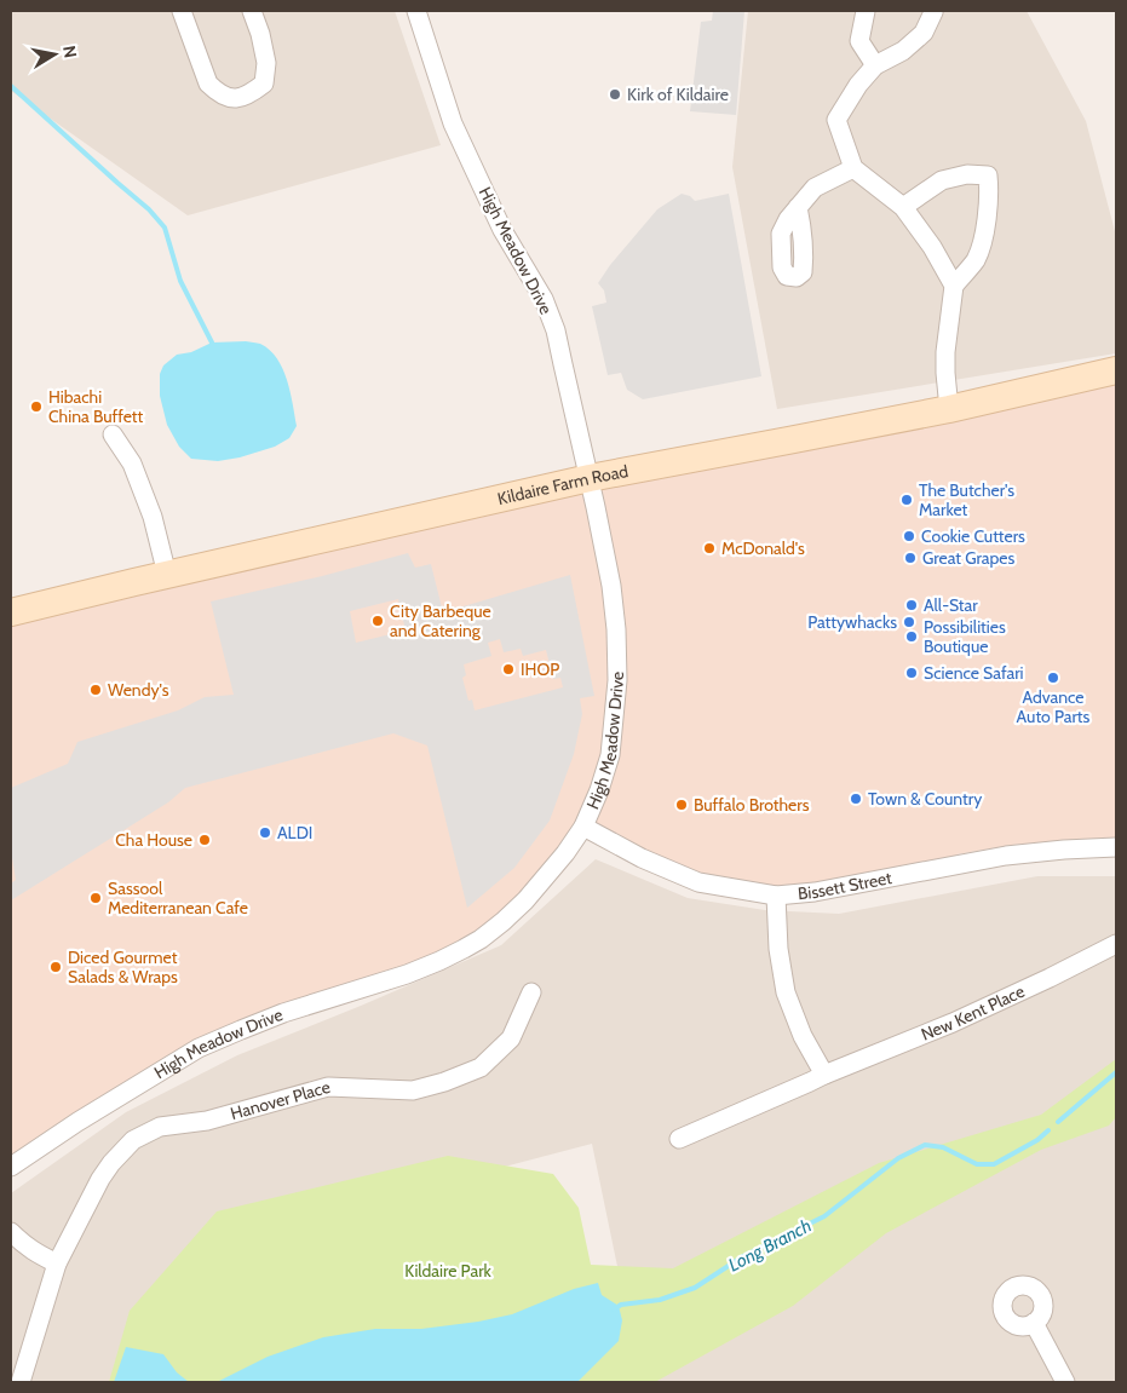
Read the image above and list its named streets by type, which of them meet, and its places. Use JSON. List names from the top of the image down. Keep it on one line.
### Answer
{"streets":{"main road":["Kildaire Farm Road"],"street":["High Meadow Drive","Bissett Street","New Kent Place","Hanover Place"]},"crossings":[["High Meadow Drive","Kildaire Farm Road"],["High Meadow Drive","Bissett Street"]],"water":["Long Branch"],"parks":["Kildaire Park"],"places":["Kirk of Kildaire","Hibachi China Buffett","The Butcher's Market","Cookie Cutters","McDonald's","Great Grapes","All-Star","City Barbeque and Catering","Pattywhacks","Possibilities Boutique","IHOP","Science Safari","Advance Auto Parts","Wendy's","Town & Country","Buffalo Brothers","ALDI","Cha House","Sassool Mediterranean Cafe","Diced Gourmet Salads & Wraps"],"north":"right"}
